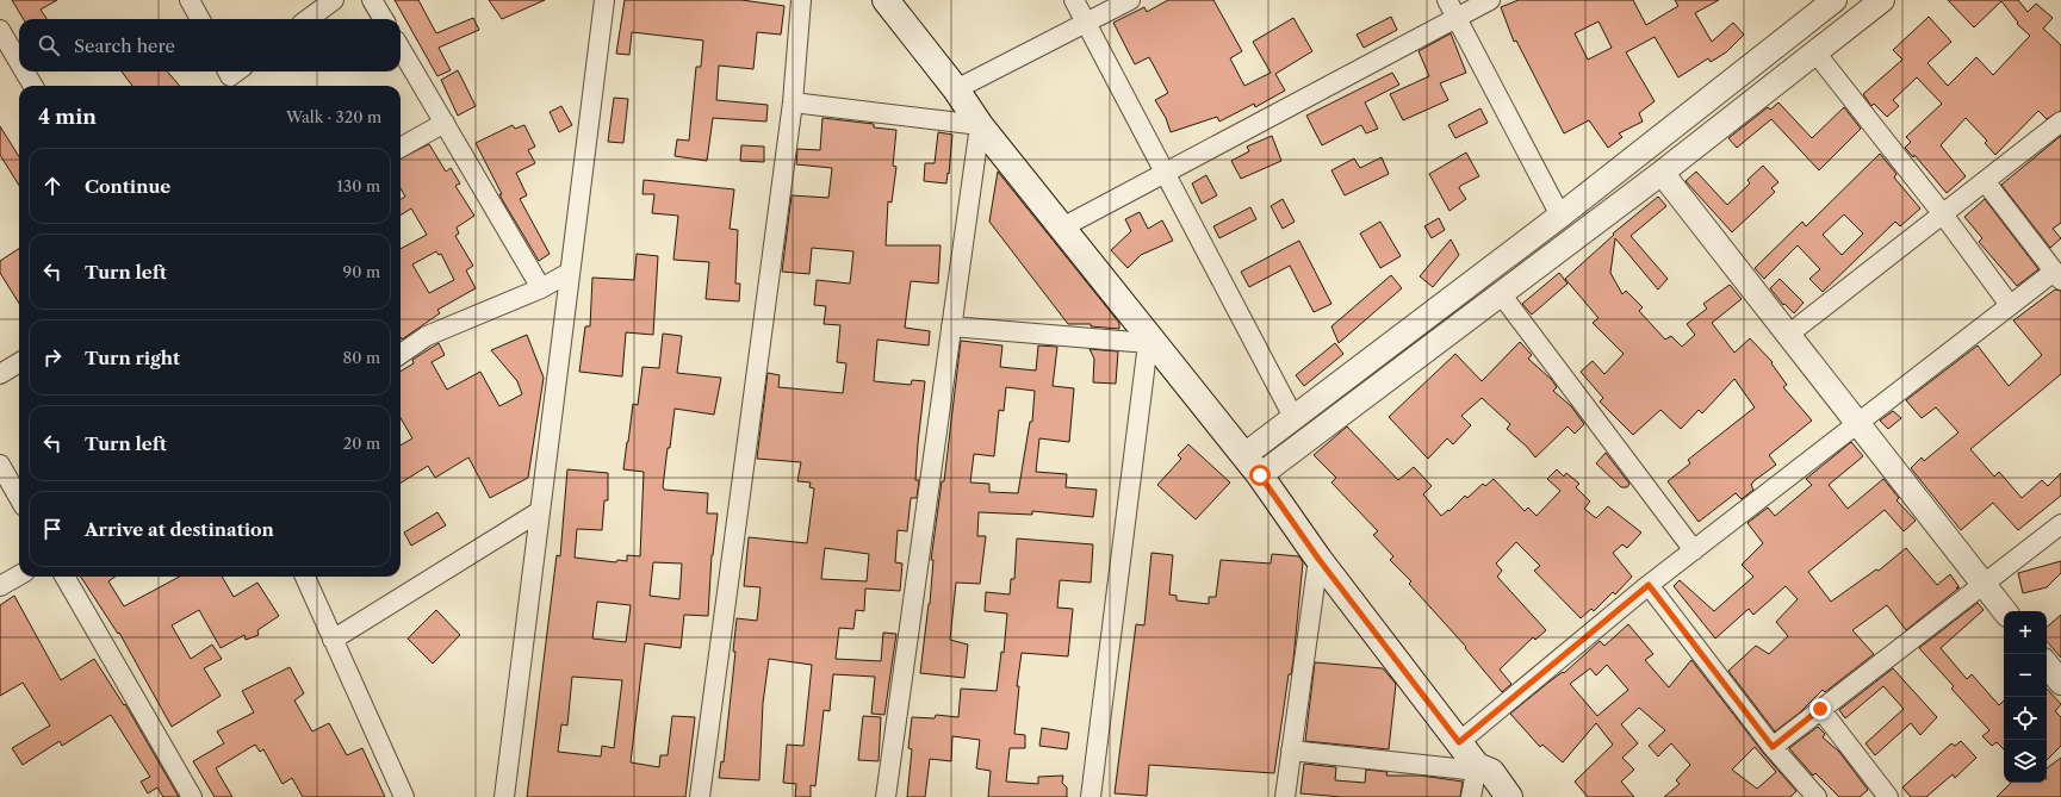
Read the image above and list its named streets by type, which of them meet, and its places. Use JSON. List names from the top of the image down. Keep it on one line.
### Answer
{"page":{"search":"Search here","heading":["4 min","Walk · 320 m"],"list":[["Continue","130 m"],["Turn left","90 m"],["Turn right","80 m"],["Turn left","20 m"],"Arrive at destination"],"map_buttons":["+","−"]}}
